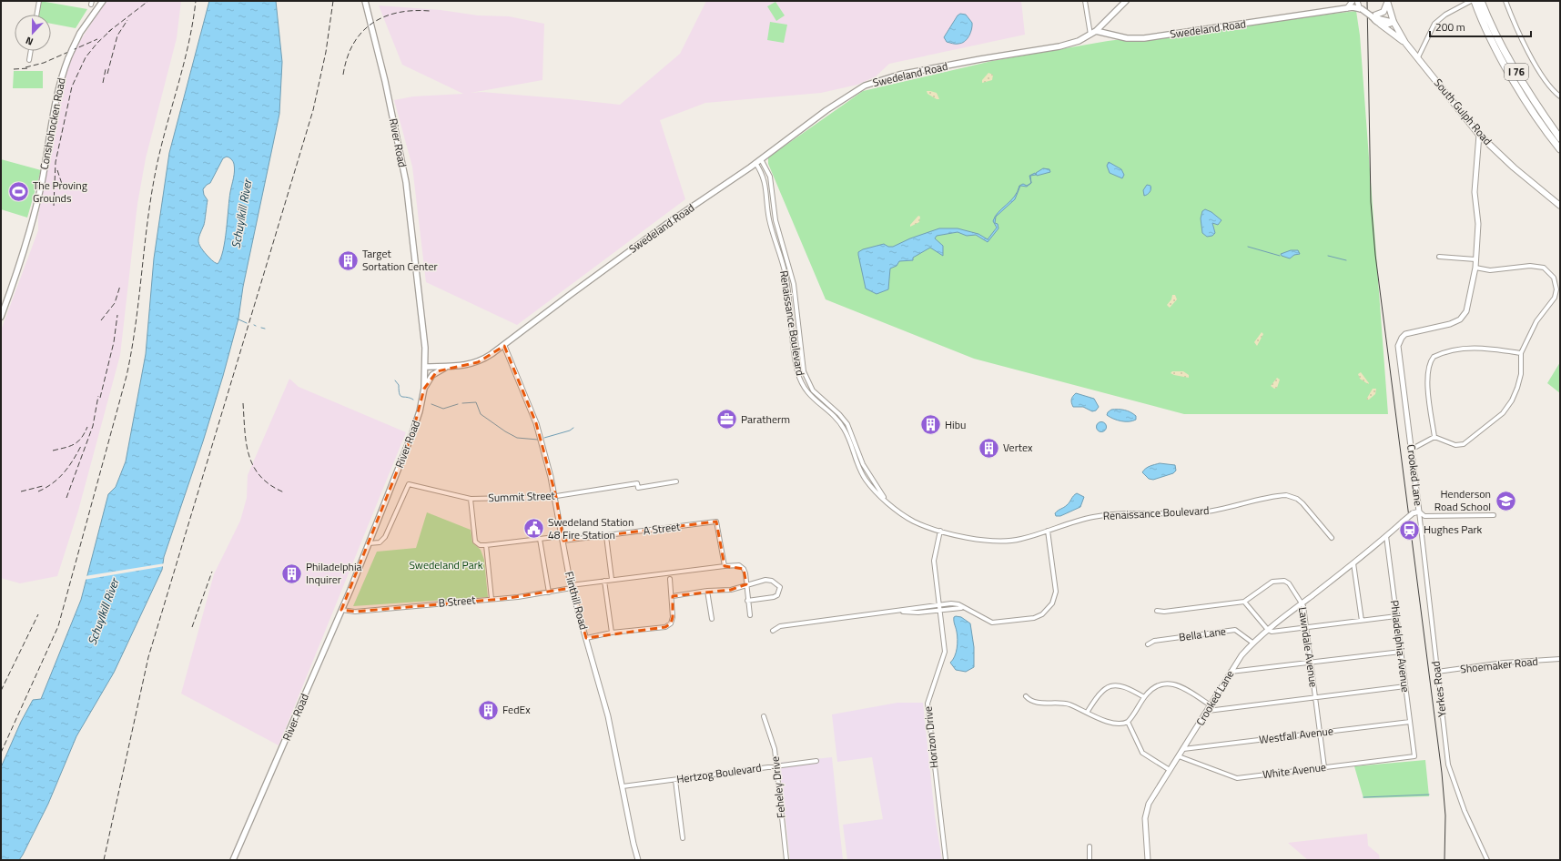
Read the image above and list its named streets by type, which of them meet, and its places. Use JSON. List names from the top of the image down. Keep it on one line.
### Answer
{"streets":{"highway":["I 76"],"main road":["Swedeland Road","South Gulph Road","Conshohocken Road","River Road"],"street":["Renaissance Boulevard","Crooked Lane","Summit Street","A Street","Flinthill Road","B Street","Bella Lane","Philadelphia Avenue","Lawndale Avenue","Shoemaker Road","Yerkes Road","Westfall Avenue","Horizon Drive","White Avenue","Hertzog Boulevard","Feheley Drive"]},"crossings":[["Swedeland Road","River Road"],["Swedeland Road","Renaissance Boulevard"],["Swedeland Road","Flinthill Road"],["South Gulph Road","Crooked Lane"],["River Road","Summit Street"],["River Road","B Street"],["Renaissance Boulevard","Horizon Drive"],["Crooked Lane","Bella Lane"],["Crooked Lane","Philadelphia Avenue"],["Crooked Lane","Lawndale Avenue"],["Crooked Lane","Yerkes Road"],["Crooked Lane","Westfall Avenue"],["Crooked Lane","White Avenue"],["Summit Street","Flinthill Road"],["A Street","Flinthill Road"],["A Street","B Street"],["Flinthill Road","B Street"],["Flinthill Road","Hertzog Boulevard"],["Philadelphia Avenue","Westfall Avenue"],["Philadelphia Avenue","White Avenue"],["Lawndale Avenue","Westfall Avenue"],["Lawndale Avenue","White Avenue"],["Shoemaker Road","Yerkes Road"],["Hertzog Boulevard","Feheley Drive"]],"water":["Schuylkill River"],"parks":["Swedeland Park"],"places":{"sports":["The Proving Grounds"],"building":["Target Sortation Center","Hibu","Vertex","Philadelphia Inquirer","FedEx"],"office":["Paratherm"],"school or university":["Henderson Road School"],"public building":["Swedeland Station 48 Fire Station"],"station":["Hughes Park"]},"scale_bar":"200 m","north":"bottom"}
